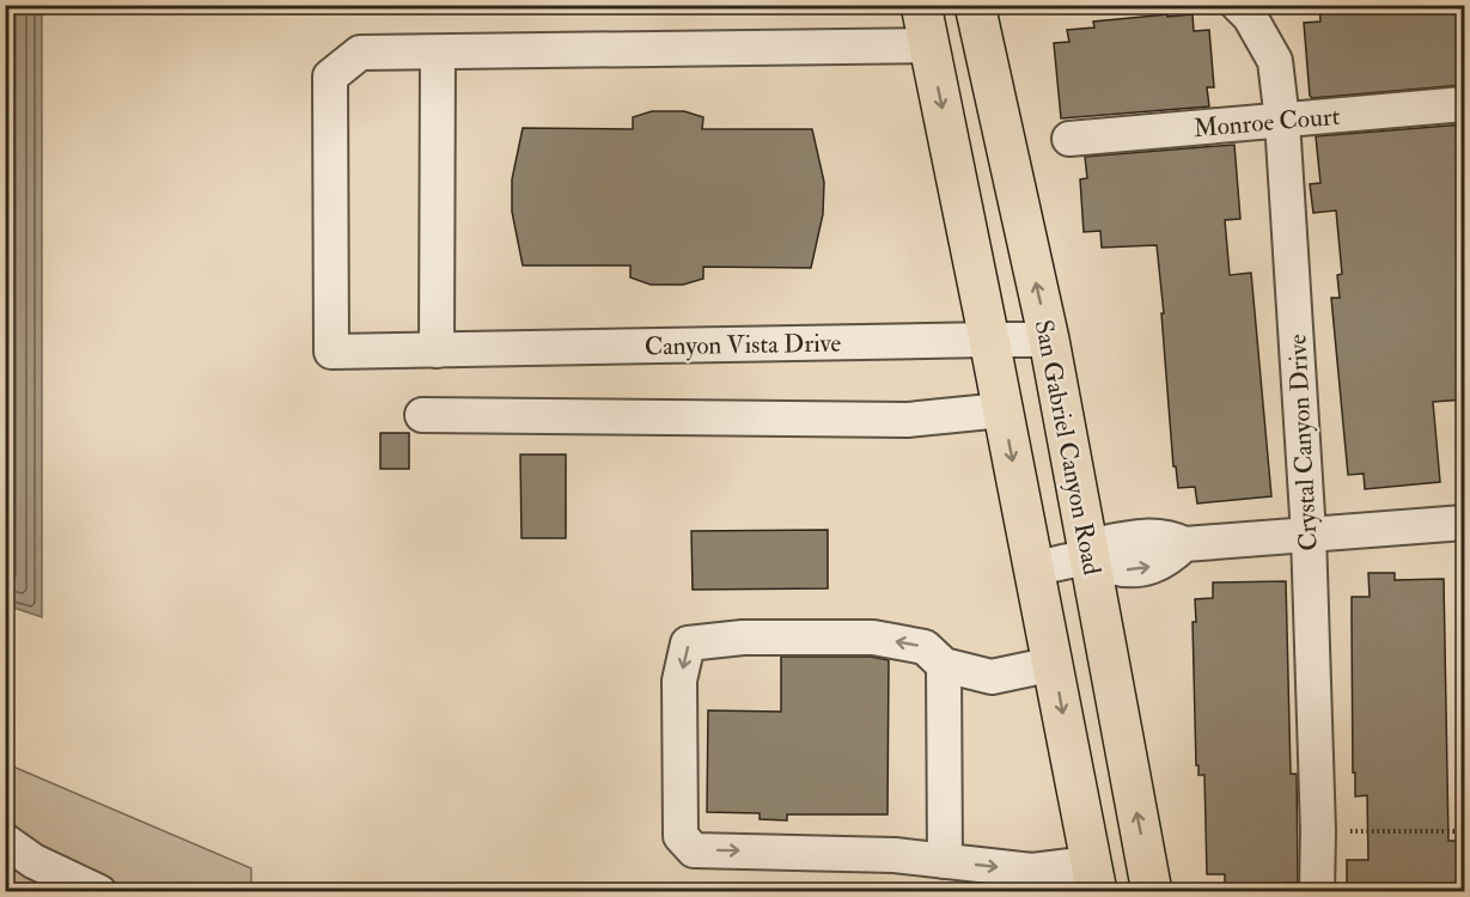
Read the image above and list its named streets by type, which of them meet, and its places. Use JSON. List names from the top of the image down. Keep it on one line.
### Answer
{"streets":{"main road":["San Gabriel Canyon Road"],"street":["Monroe Court","Canyon Vista Drive","Crystal Canyon Drive"]},"crossings":[["Monroe Court","Crystal Canyon Drive"],["Canyon Vista Drive","San Gabriel Canyon Road"]]}
